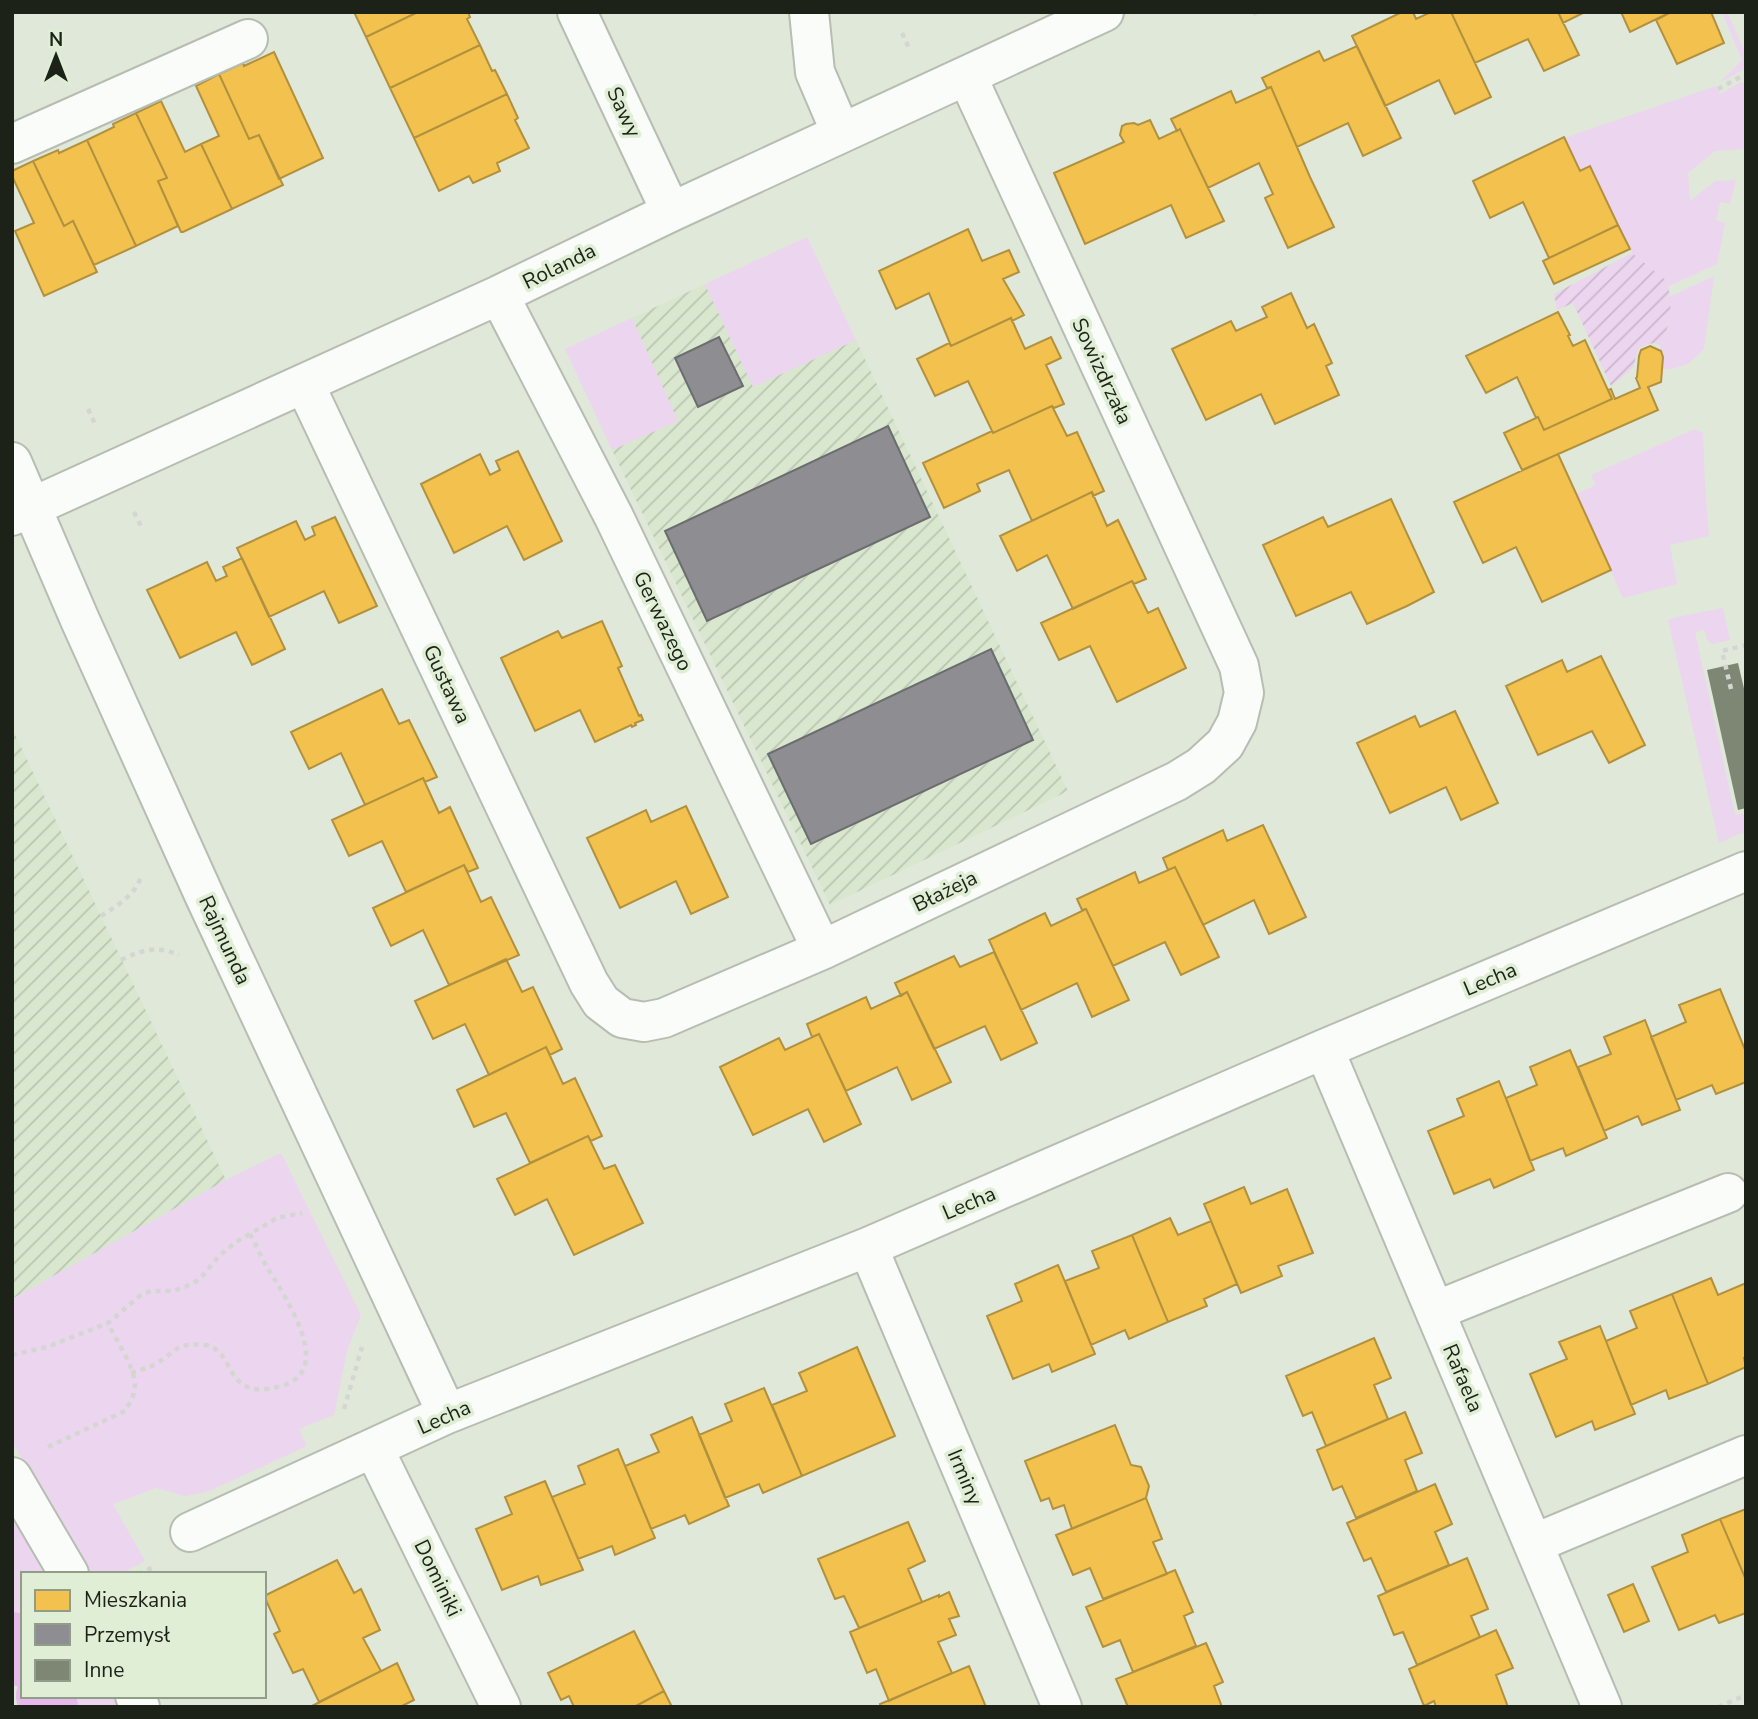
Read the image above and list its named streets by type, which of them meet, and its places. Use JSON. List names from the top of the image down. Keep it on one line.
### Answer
{"streets":{"street":["Sawy","Rolanda","Sowizdrzała","Gerwazego","Gustawa","Błażeja","Rajmunda","Lecha","Rafaela","Irminy","Dominiki"]},"crossings":[["Sawy","Rolanda"],["Rolanda","Sowizdrzała"],["Rolanda","Gerwazego"],["Rolanda","Gustawa"],["Rolanda","Rajmunda"],["Sowizdrzała","Błażeja"],["Gerwazego","Błażeja"],["Gustawa","Błażeja"],["Rajmunda","Lecha"],["Lecha","Rafaela"],["Lecha","Irminy"],["Lecha","Dominiki"]],"legend":["Mieszkania","Przemysł","Inne"],"north":"top"}
